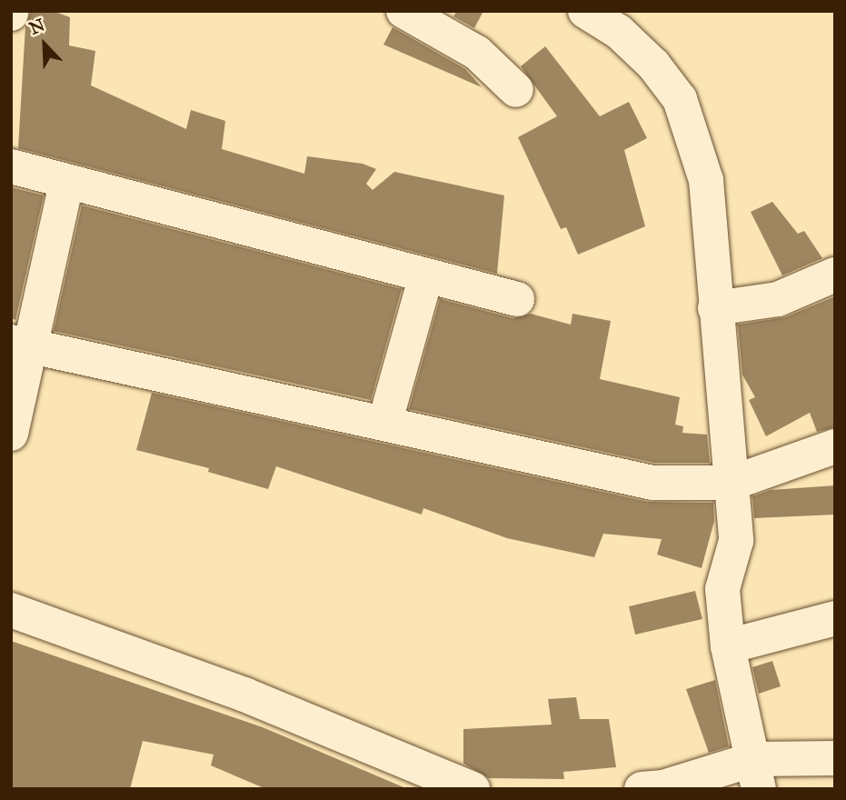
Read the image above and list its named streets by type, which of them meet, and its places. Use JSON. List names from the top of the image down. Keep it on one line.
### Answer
{"north":"top left"}
